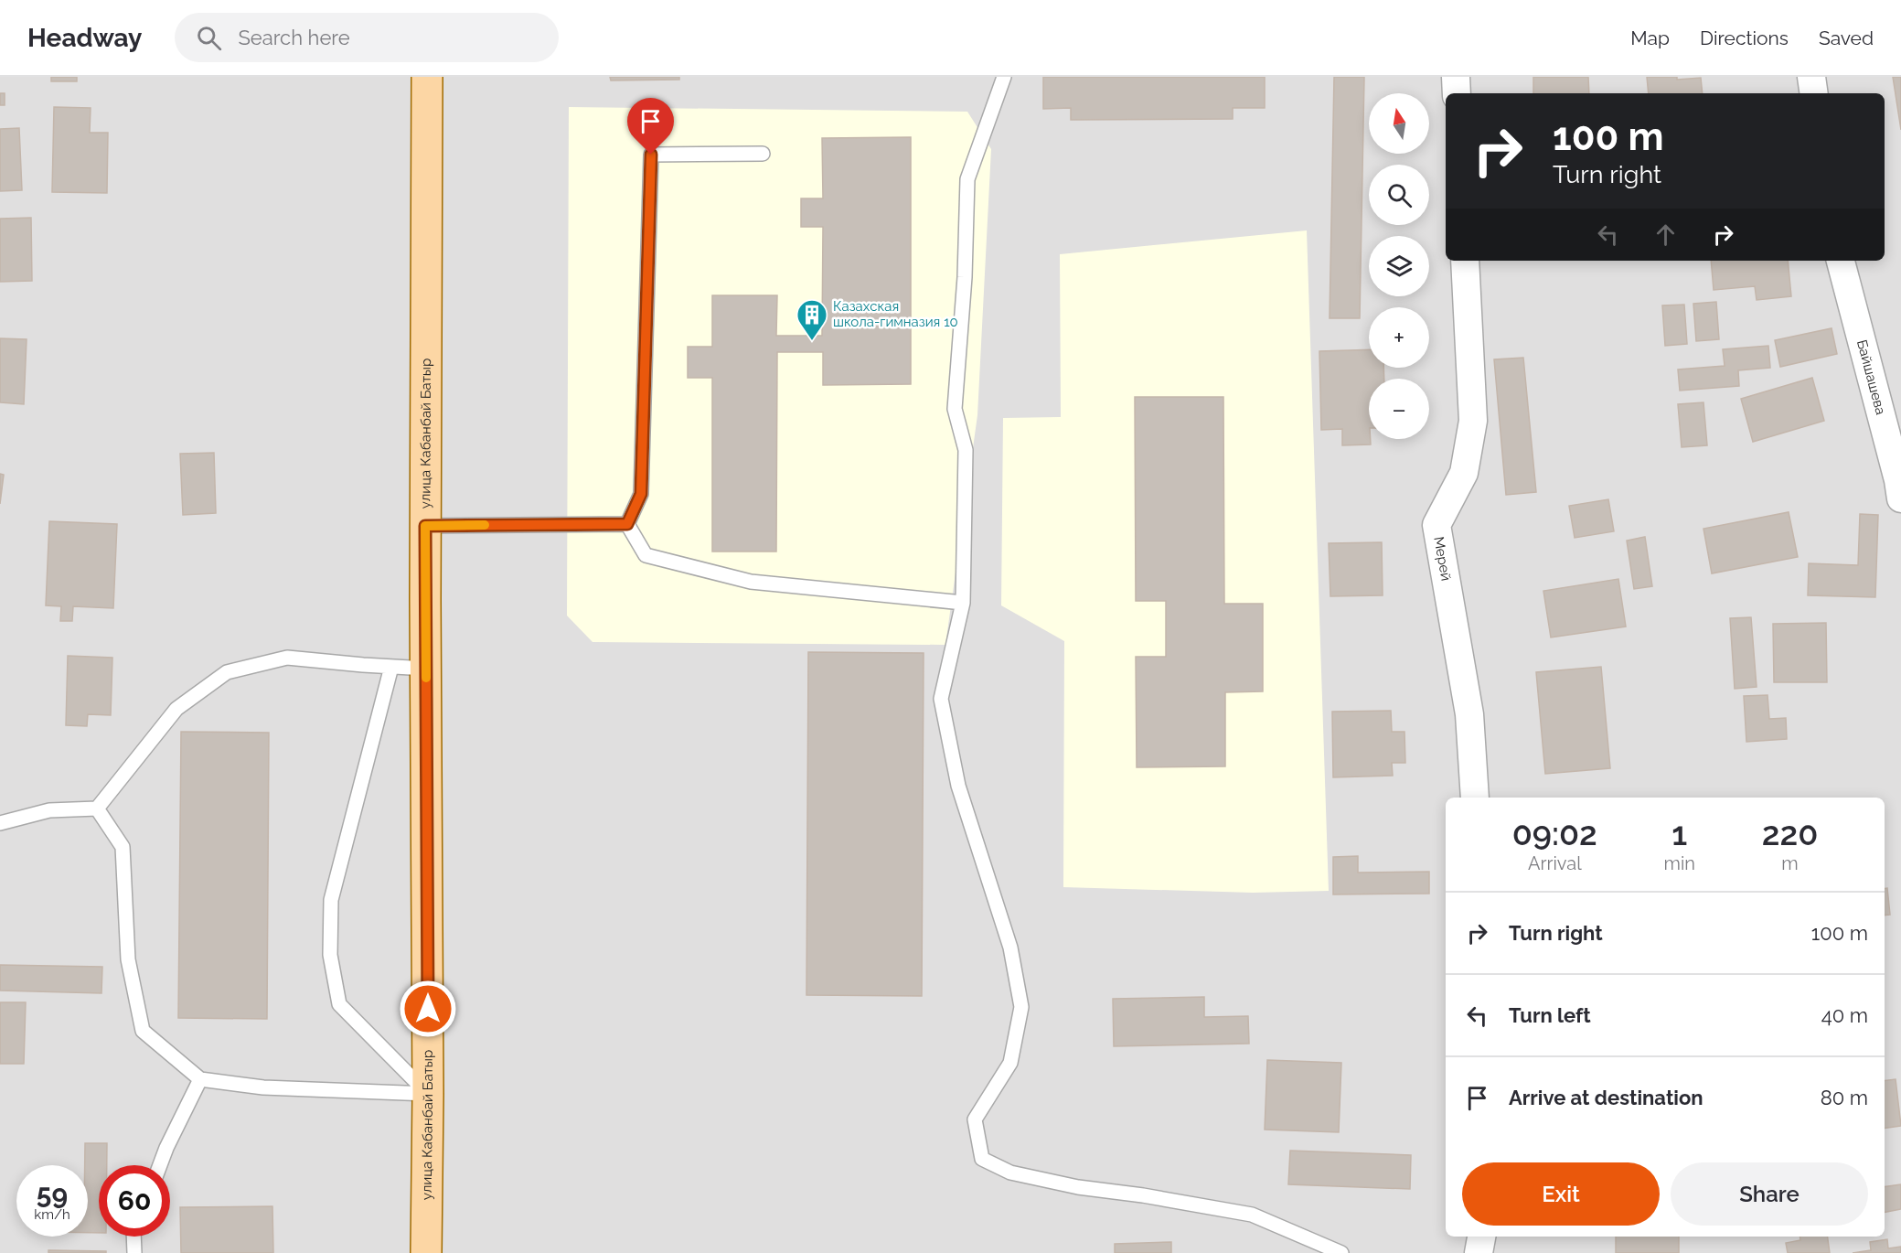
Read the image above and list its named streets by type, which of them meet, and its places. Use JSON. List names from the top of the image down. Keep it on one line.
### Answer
{"streets":{"main road":["улица Кабанбай Батыр"],"street":["Байшашева","Мерей"]},"places":{"building":["Казахская школа-гимназия 10"]},"north":"top","page":{"header":"Headway","search":"Search here","nav":["Map","Directions","Saved"],"map_buttons":["+","−"],"turn":["100 m","Turn right"],"eta":["09:02","Arrival","1","min","220","m"],"list":[{"name":"Turn right","value":"100 m"},{"name":"Turn left","value":"40 m"},{"name":"Arrive at destination","value":"80 m"}],"buttons":["Exit","Share"],"speed":"59 km/h","limit":"60"}}
